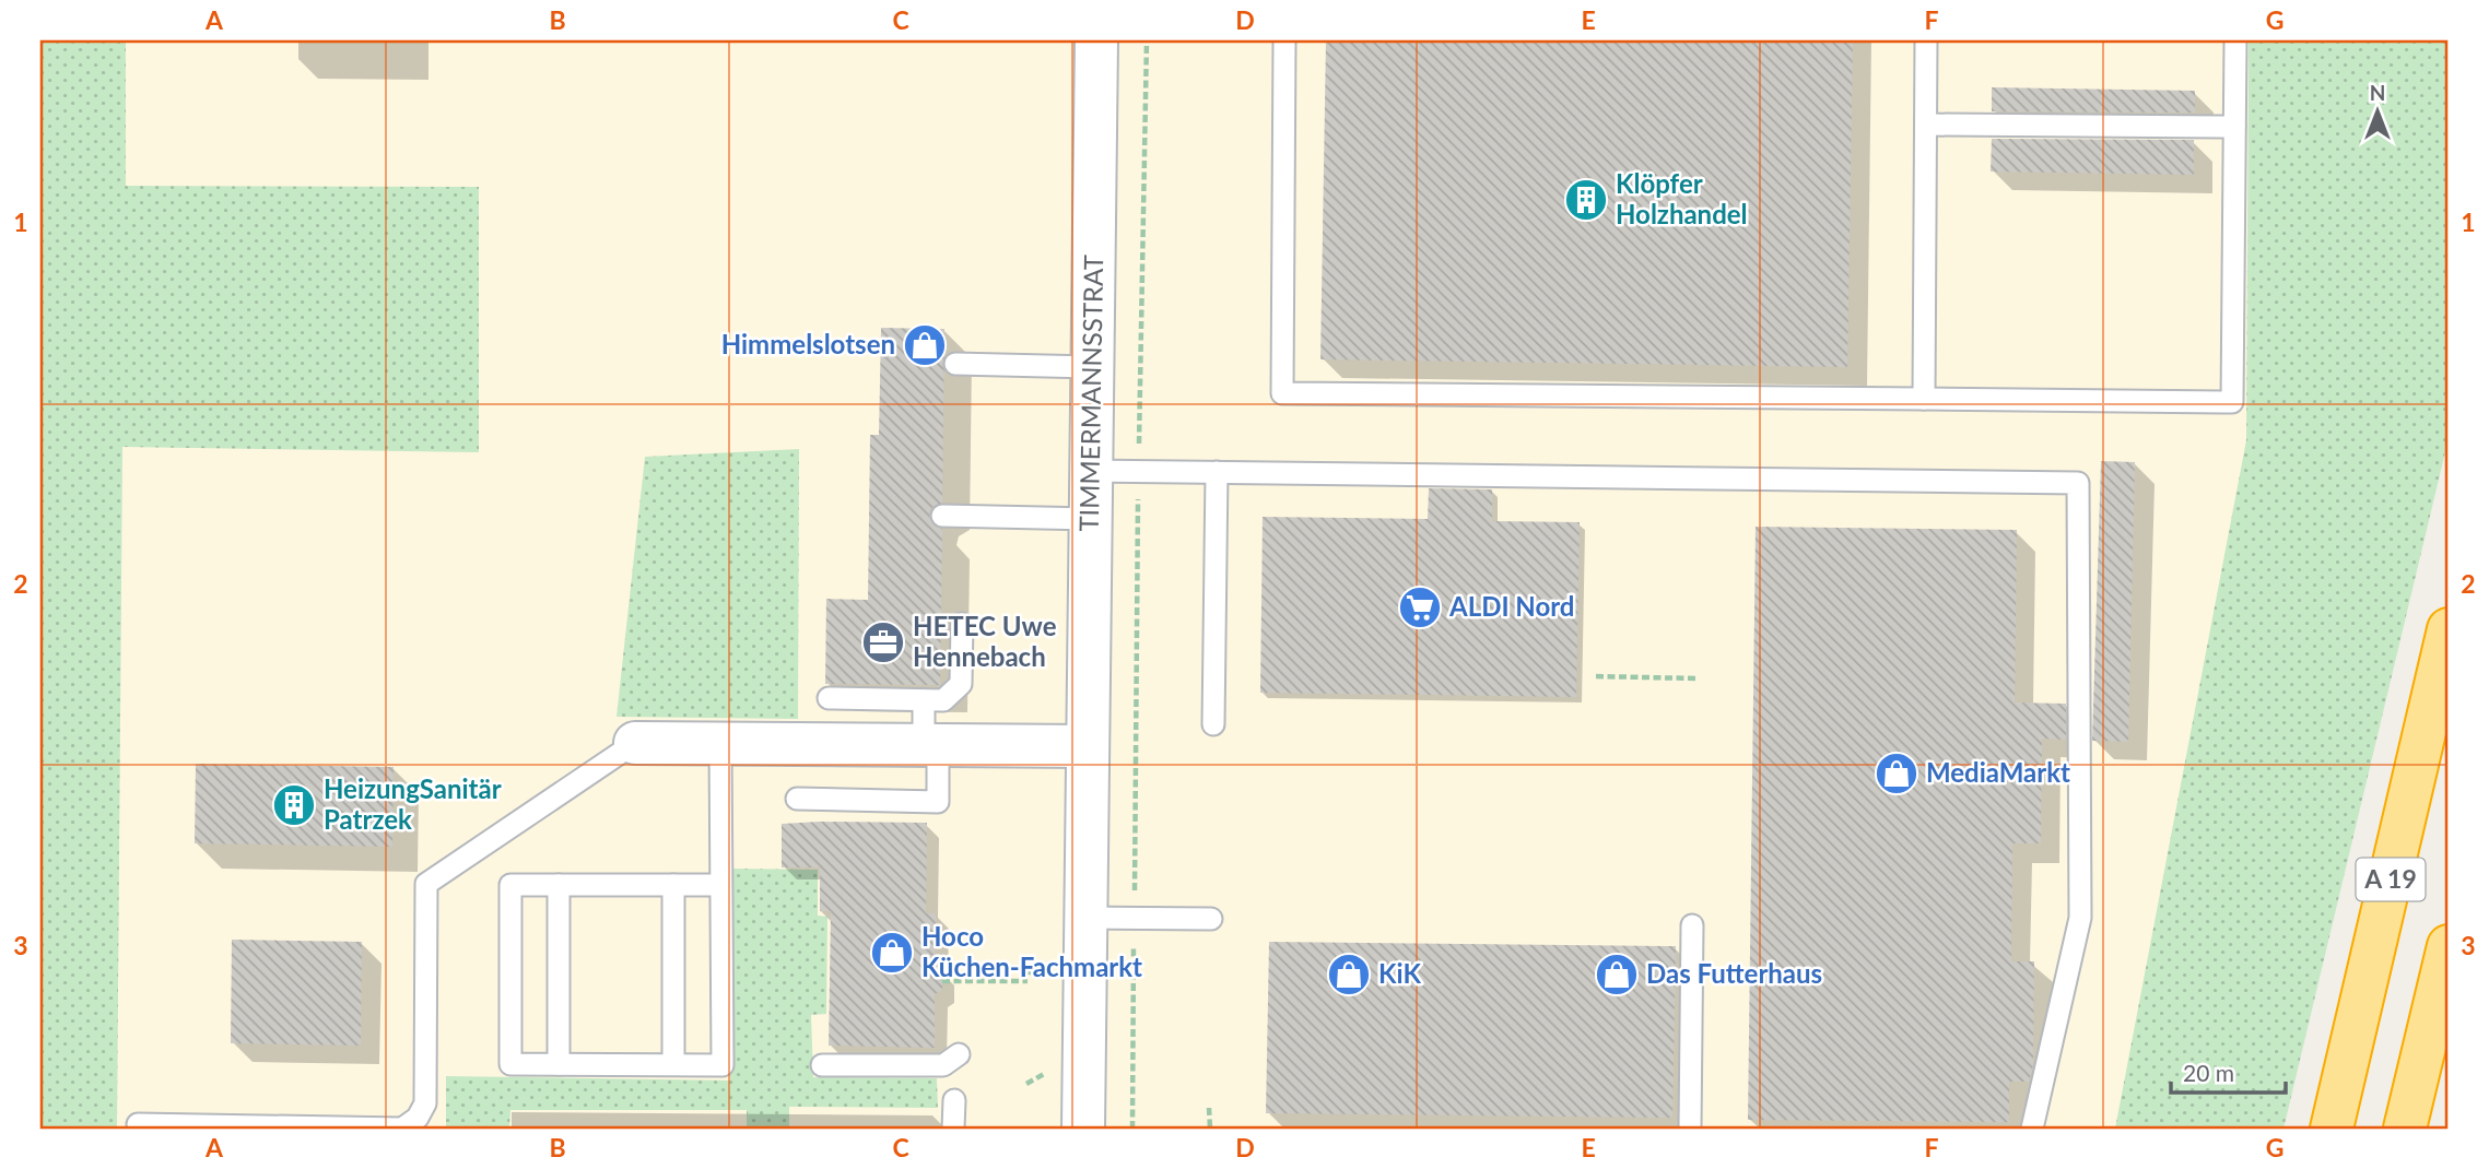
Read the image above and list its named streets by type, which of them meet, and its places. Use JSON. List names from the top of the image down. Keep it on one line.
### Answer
{"streets":{"highway":["A 19"],"street":["TIMMERMANNSSTRAT"]},"places":{"building":["Klöpfer Holzhandel","HeizungSanitär Patrzek"],"shop":["Himmelslotsen","MediaMarkt","Hoco Küchen-Fachmarkt","KiK","Das Futterhaus"],"supermarket":["ALDI Nord"],"office":["HETEC Uwe Hennebach"]},"scale_bar":"20 m","north":"top","grid":{"columns":["A","B","C","D","E","F","G"],"rows":["1","2","3"]}}
